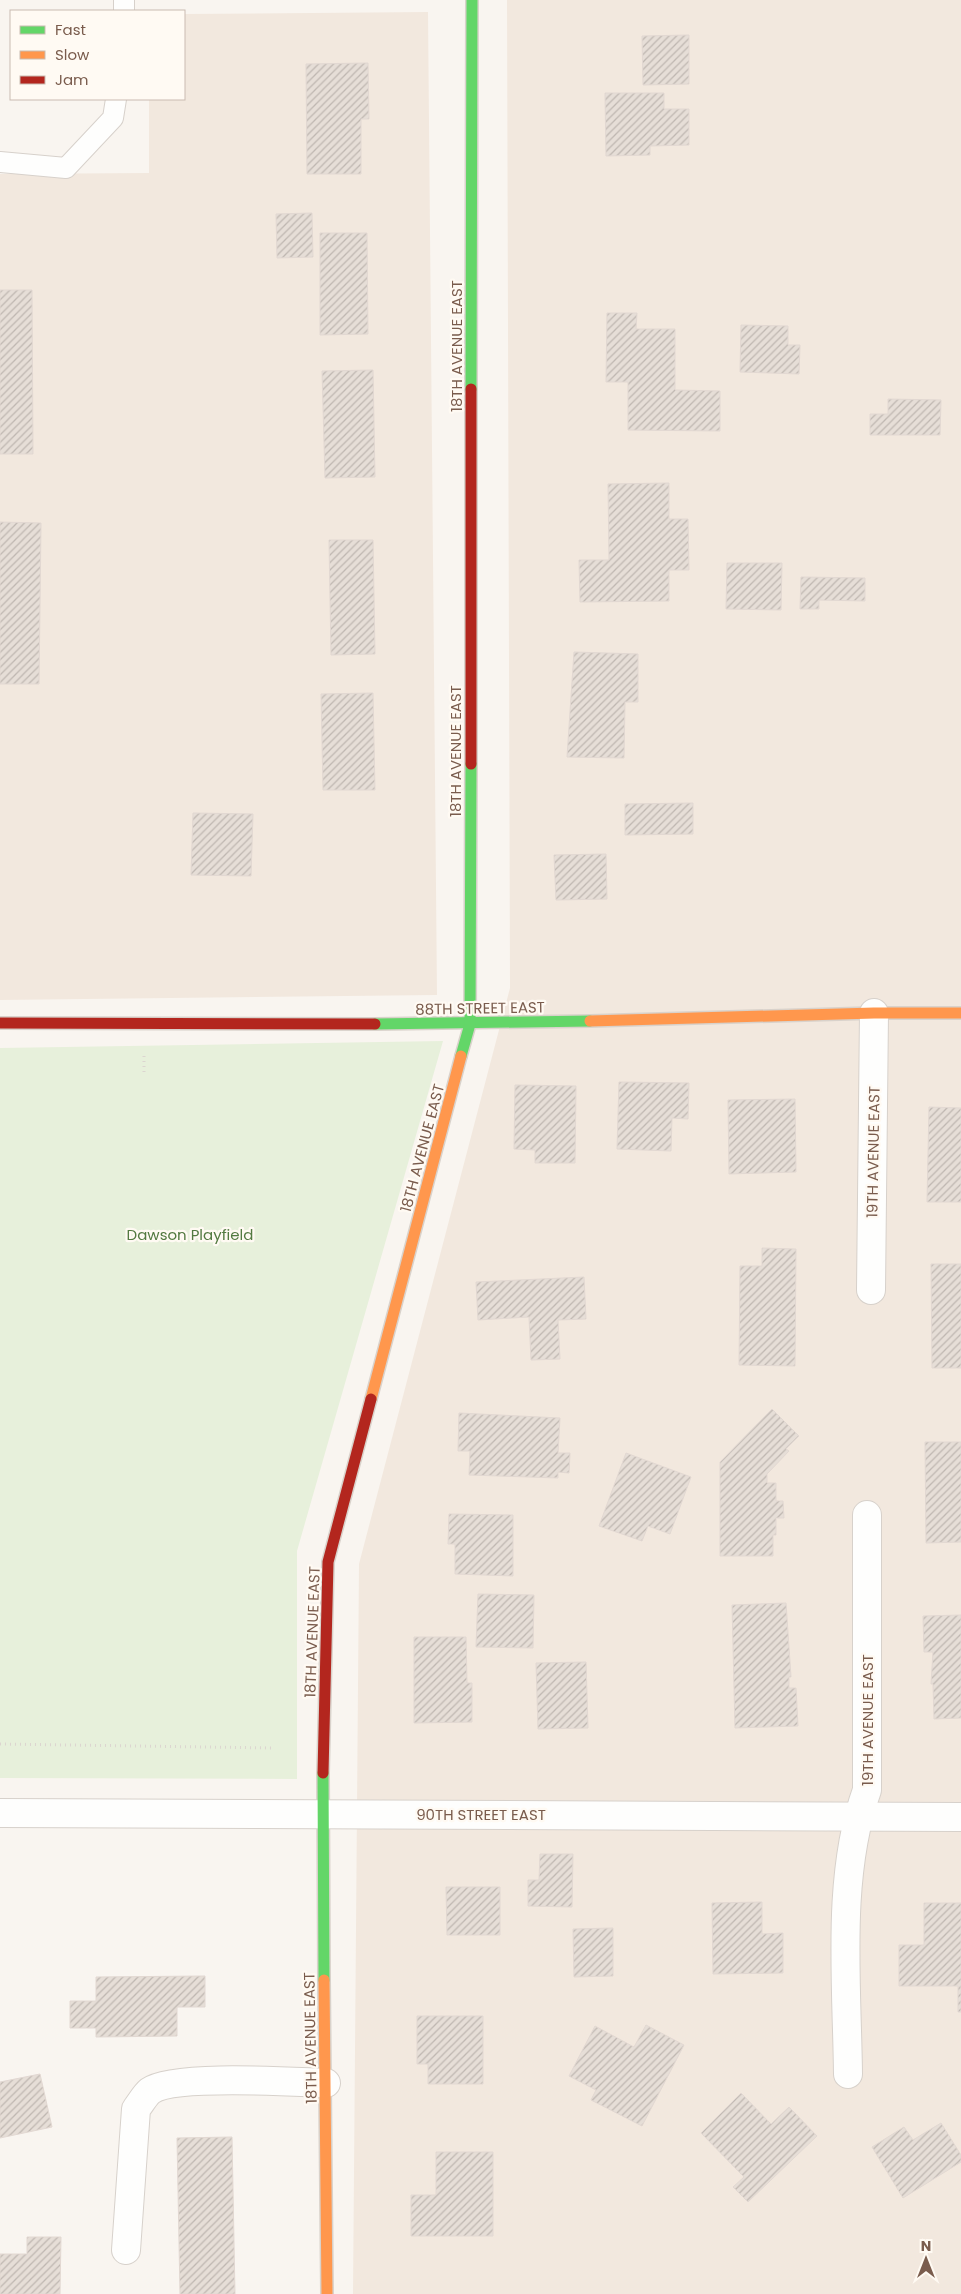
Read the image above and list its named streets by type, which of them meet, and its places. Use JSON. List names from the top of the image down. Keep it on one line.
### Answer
{"streets":{"street":["18TH AVENUE EAST","88TH STREET EAST","19TH AVENUE EAST","90TH STREET EAST"]},"crossings":[["18TH AVENUE EAST","88TH STREET EAST"],["18TH AVENUE EAST","90TH STREET EAST"],["88TH STREET EAST","19TH AVENUE EAST"],["19TH AVENUE EAST","90TH STREET EAST"]],"parks":["Dawson Playfield"],"legend":["Fast","Slow","Jam"],"north":"top"}
